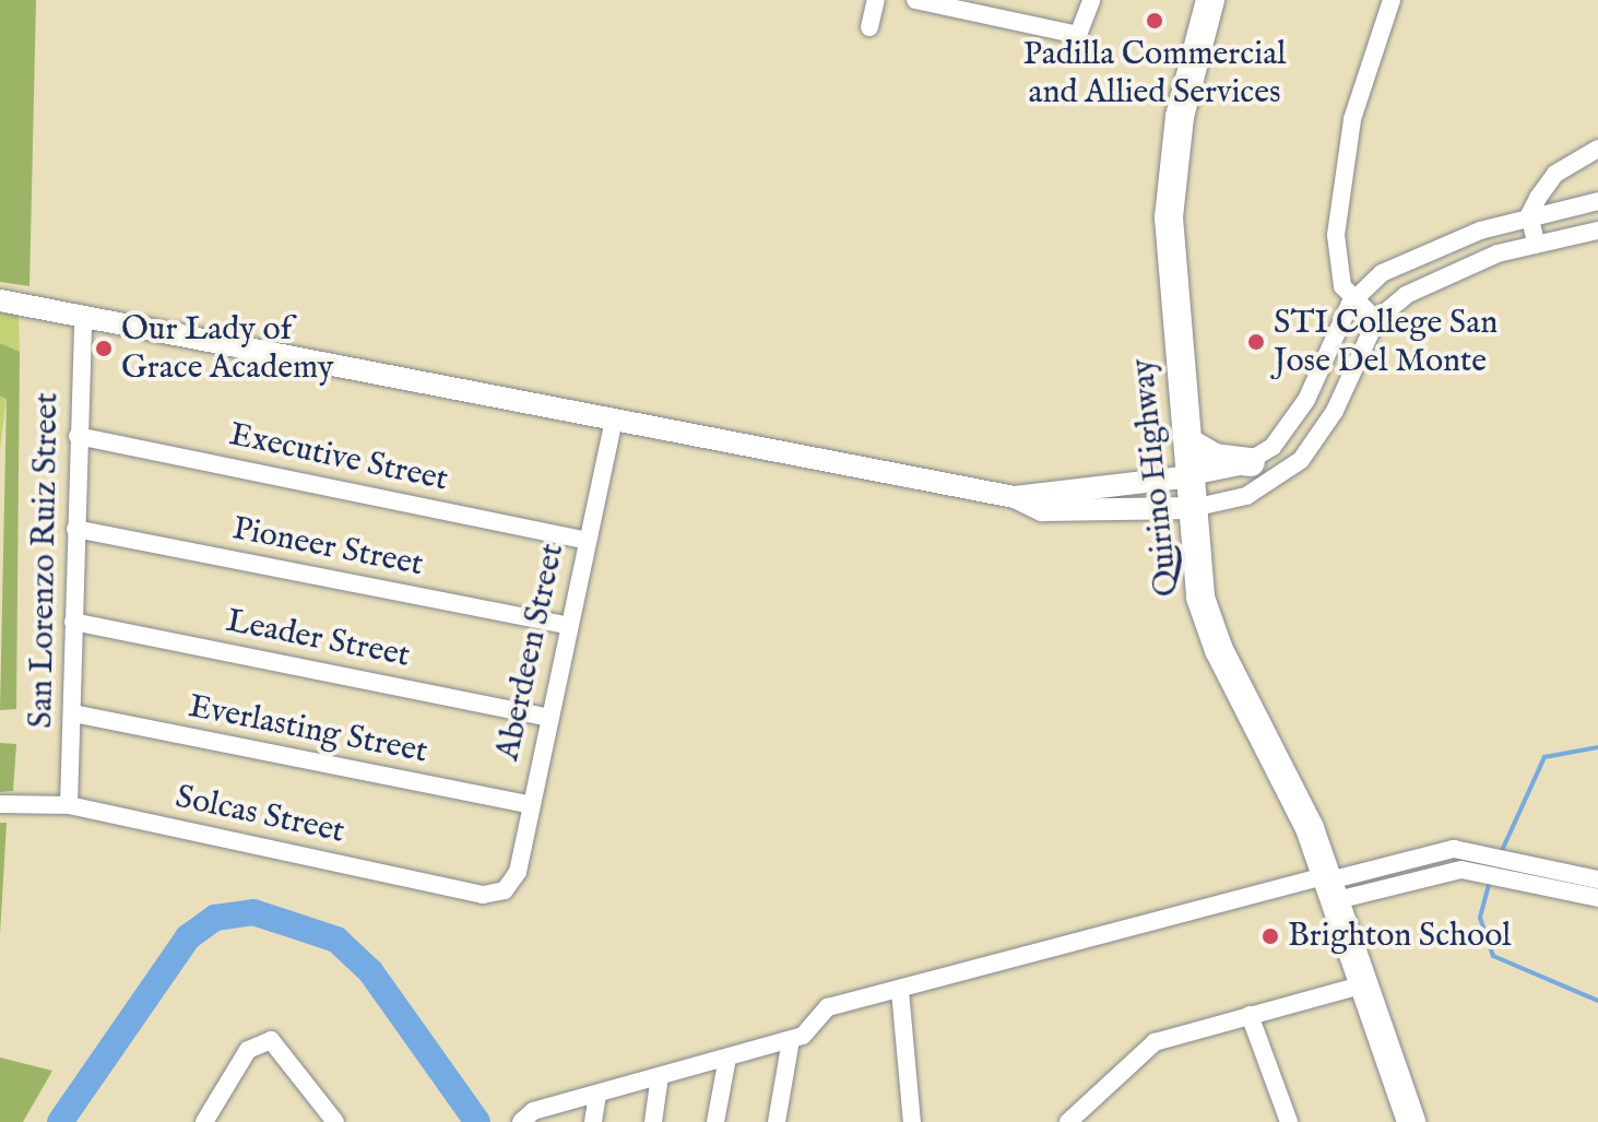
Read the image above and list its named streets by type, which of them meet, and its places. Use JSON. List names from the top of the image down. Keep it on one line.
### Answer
{"streets":{"main road":["Quirino Highway"],"street":["Executive Street","Pioneer Street","San Lorenzo Ruiz Street","Leader Street","Aberdeen Street","Everlasting Street","Solcas Street"]},"crossings":[["Executive Street","San Lorenzo Ruiz Street"],["Executive Street","Aberdeen Street"],["Pioneer Street","San Lorenzo Ruiz Street"],["Pioneer Street","Aberdeen Street"],["San Lorenzo Ruiz Street","Leader Street"],["San Lorenzo Ruiz Street","Everlasting Street"],["San Lorenzo Ruiz Street","Solcas Street"],["Leader Street","Aberdeen Street"],["Aberdeen Street","Everlasting Street"],["Aberdeen Street","Solcas Street"]],"places":["Padilla Commercial and Allied Services","STI College San Jose Del Monte","Our Lady of Grace Academy","Brighton School"]}
